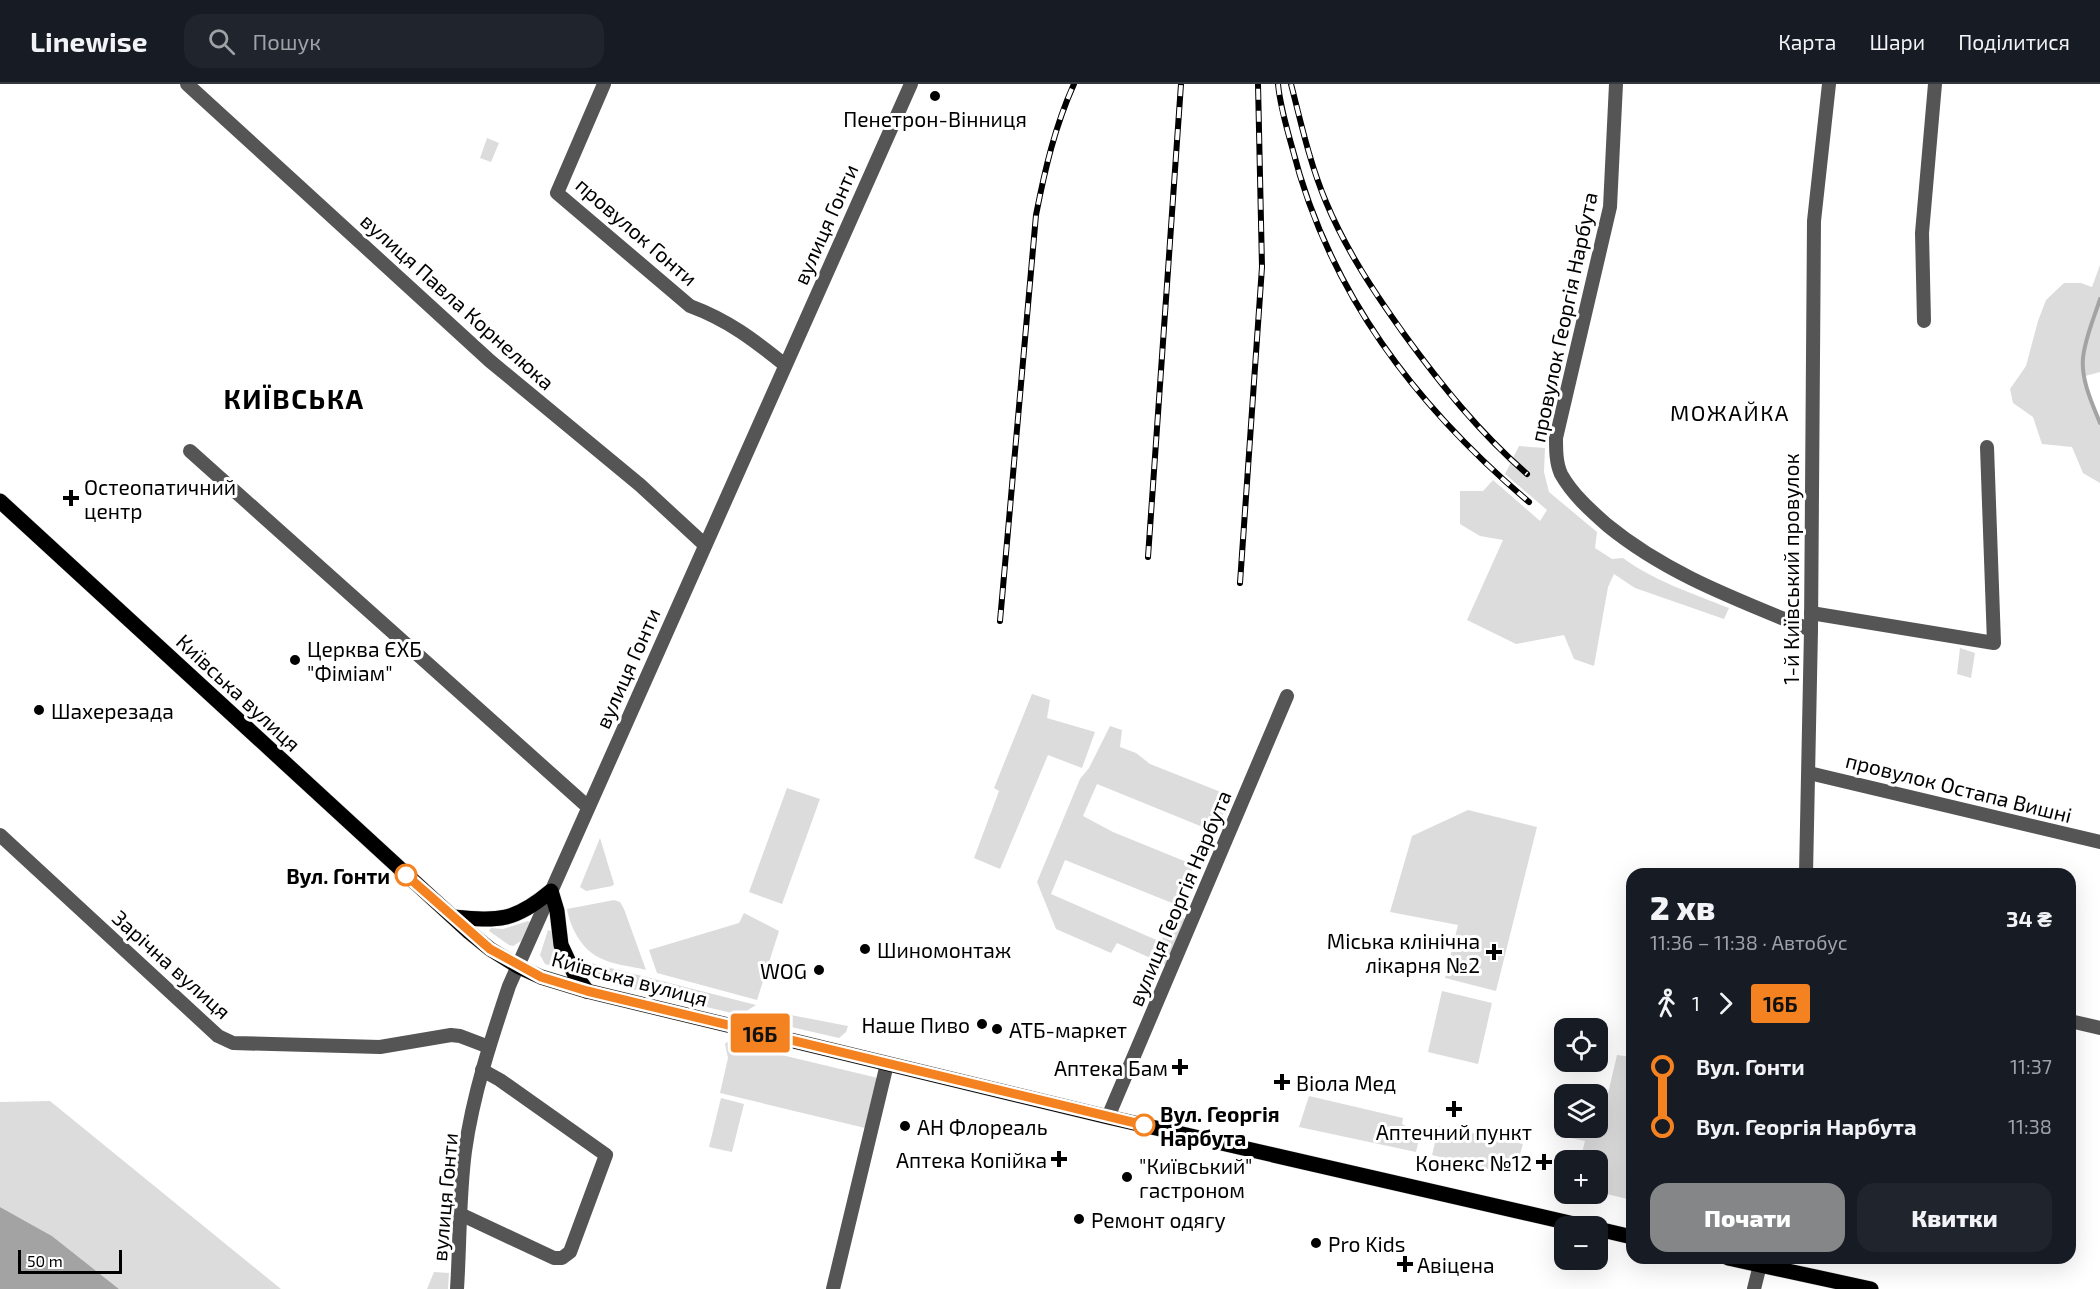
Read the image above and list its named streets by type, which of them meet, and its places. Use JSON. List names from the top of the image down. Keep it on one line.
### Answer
{"streets":{"main road":["Київська вулиця"],"street":["вулиця Гонти","провулок Гонти","вулиця Павла Корнелюка","провулок Георгія Нарбута","1-й Київський провулок","провулок Остапа Вишні","вулиця Георгія Нарбута","Зарічна вулиця"]},"crossings":[["вулиця Гонти","провулок Гонти"],["вулиця Гонти","вулиця Павла Корнелюка"],["вулиця Гонти","Київська вулиця"],["вулиця Гонти","Зарічна вулиця"],["провулок Георгія Нарбута","1-й Київський провулок"],["1-й Київський провулок","провулок Остапа Вишні"],["Київська вулиця","вулиця Георгія Нарбута"]],"districts":["КИЇВСЬКА","МОЖАЙКА"],"places":{"other":["Пенетрон-Вінниця","Церква ЄХБ \"Фіміам\"","Шахерезада","Вул. Гонти","Шиномонтаж","WOG","Наше Пиво","АТБ-маркет","Вул. Георгія Нарбута","АН Флореаль","\"Київський\" гастроном","Ремонт одягу","Pro Kids"],"health":["Остеопатичний центр","Міська клінічна лікарня №2","Аптека Бам","Віола Мед","Аптечний пункт","Аптека Копійка","Конекс №12","Авіцена"]},"lines":["bus line 16Б"],"scale_bar":"50 m","page":{"header":"Linewise","search":"Пошук","nav":["Карта","Шари","Поділитися"],"on_map":"16Б","heading":["2 хв","11:36 – 11:38 · Автобус","34 ₴"],"legs":["1","16Б"],"map_buttons":["+","−"],"list":[{"name":"Вул. Гонти","value":"11:37"},{"name":"Вул. Георгія Нарбута","value":"11:38"}],"buttons":["Почати","Квитки"],"scale":"50 m"}}
